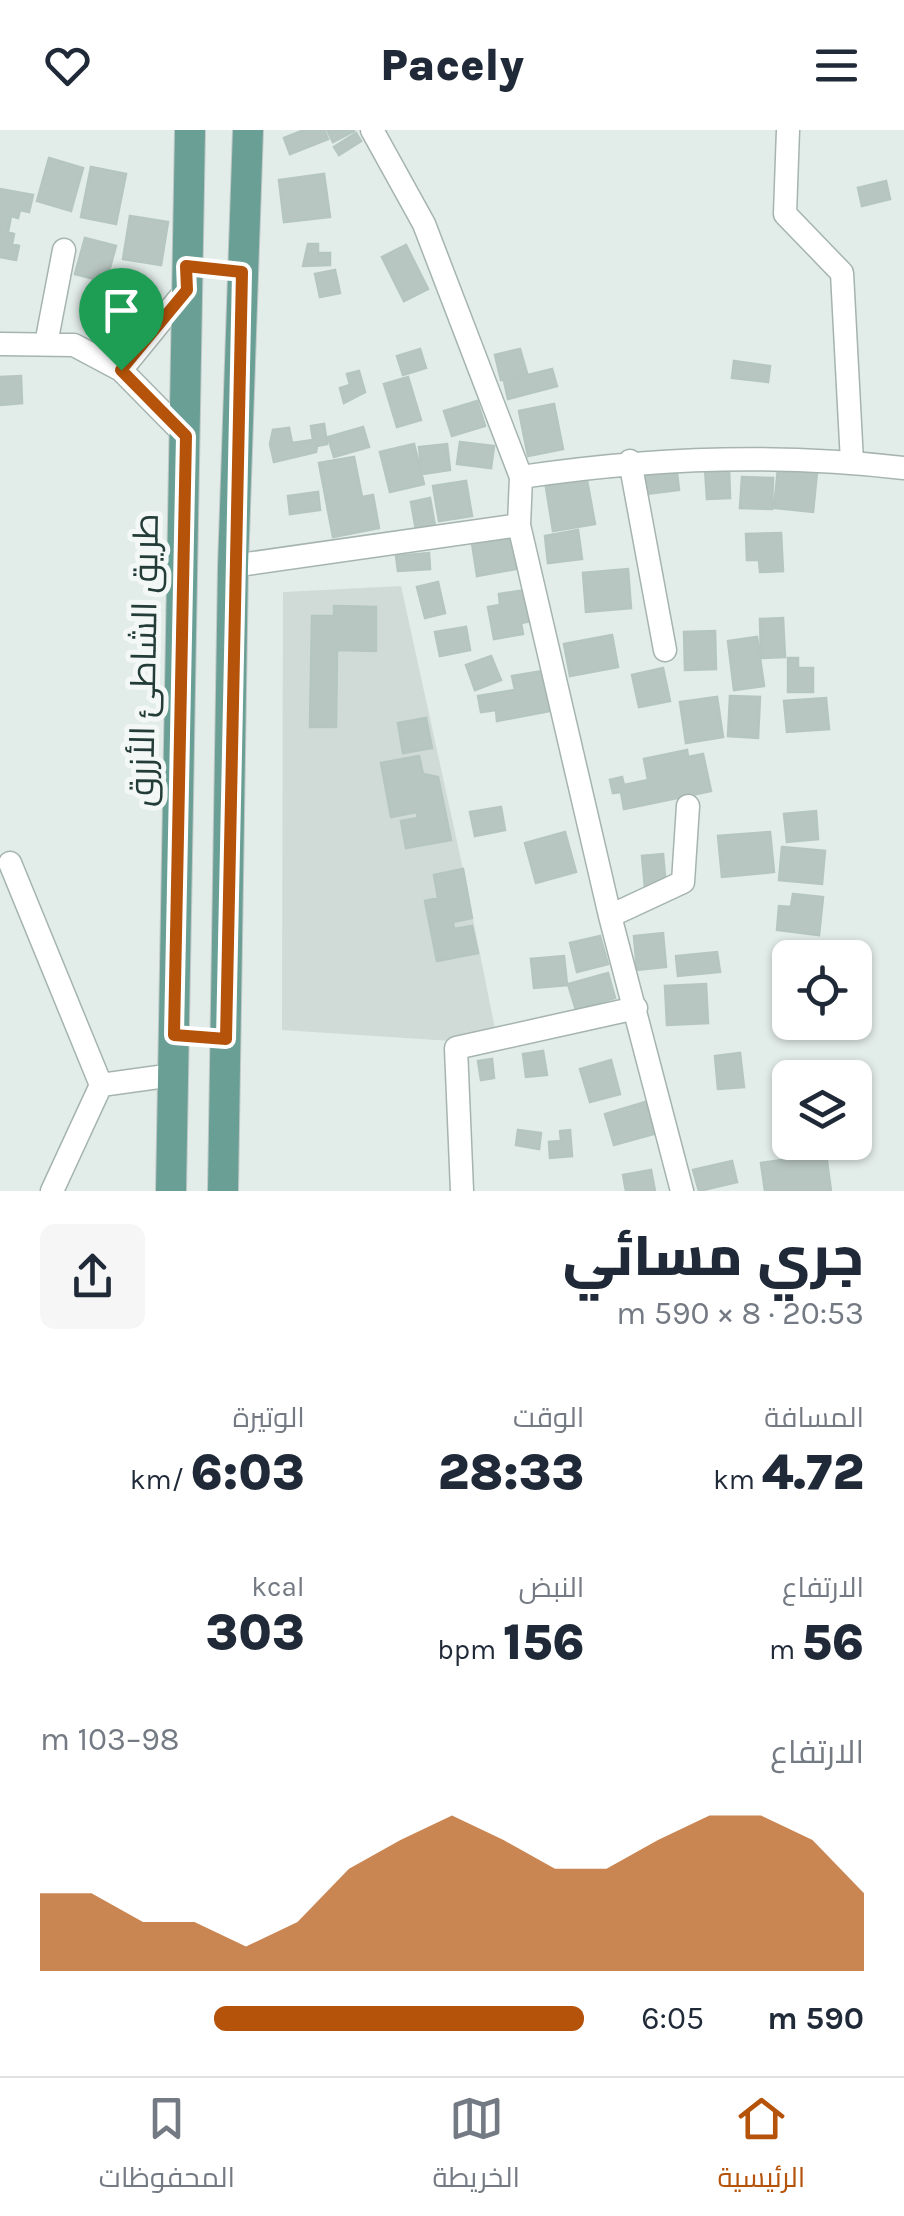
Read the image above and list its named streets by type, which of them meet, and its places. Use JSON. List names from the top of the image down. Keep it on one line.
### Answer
{"streets":{"main road":["طريق الشاطئ الأزرق"]},"page":{"header":"Pacely","heading":["جري مسائي","20:53 · 8 × 590 m"],"stats":[["المسافة","4.72 km"],["الوقت","28:33"],["الوتيرة","6:03 /km"],["الارتفاع","56 m"],["النبض","156 bpm"],["kcal","303"]],"chart":["الارتفاع","98–103 m"],"list":[{"name":"590 m","note":"6:05"}],"tabs":["الرئيسية","الخريطة","المحفوظات"]}}
